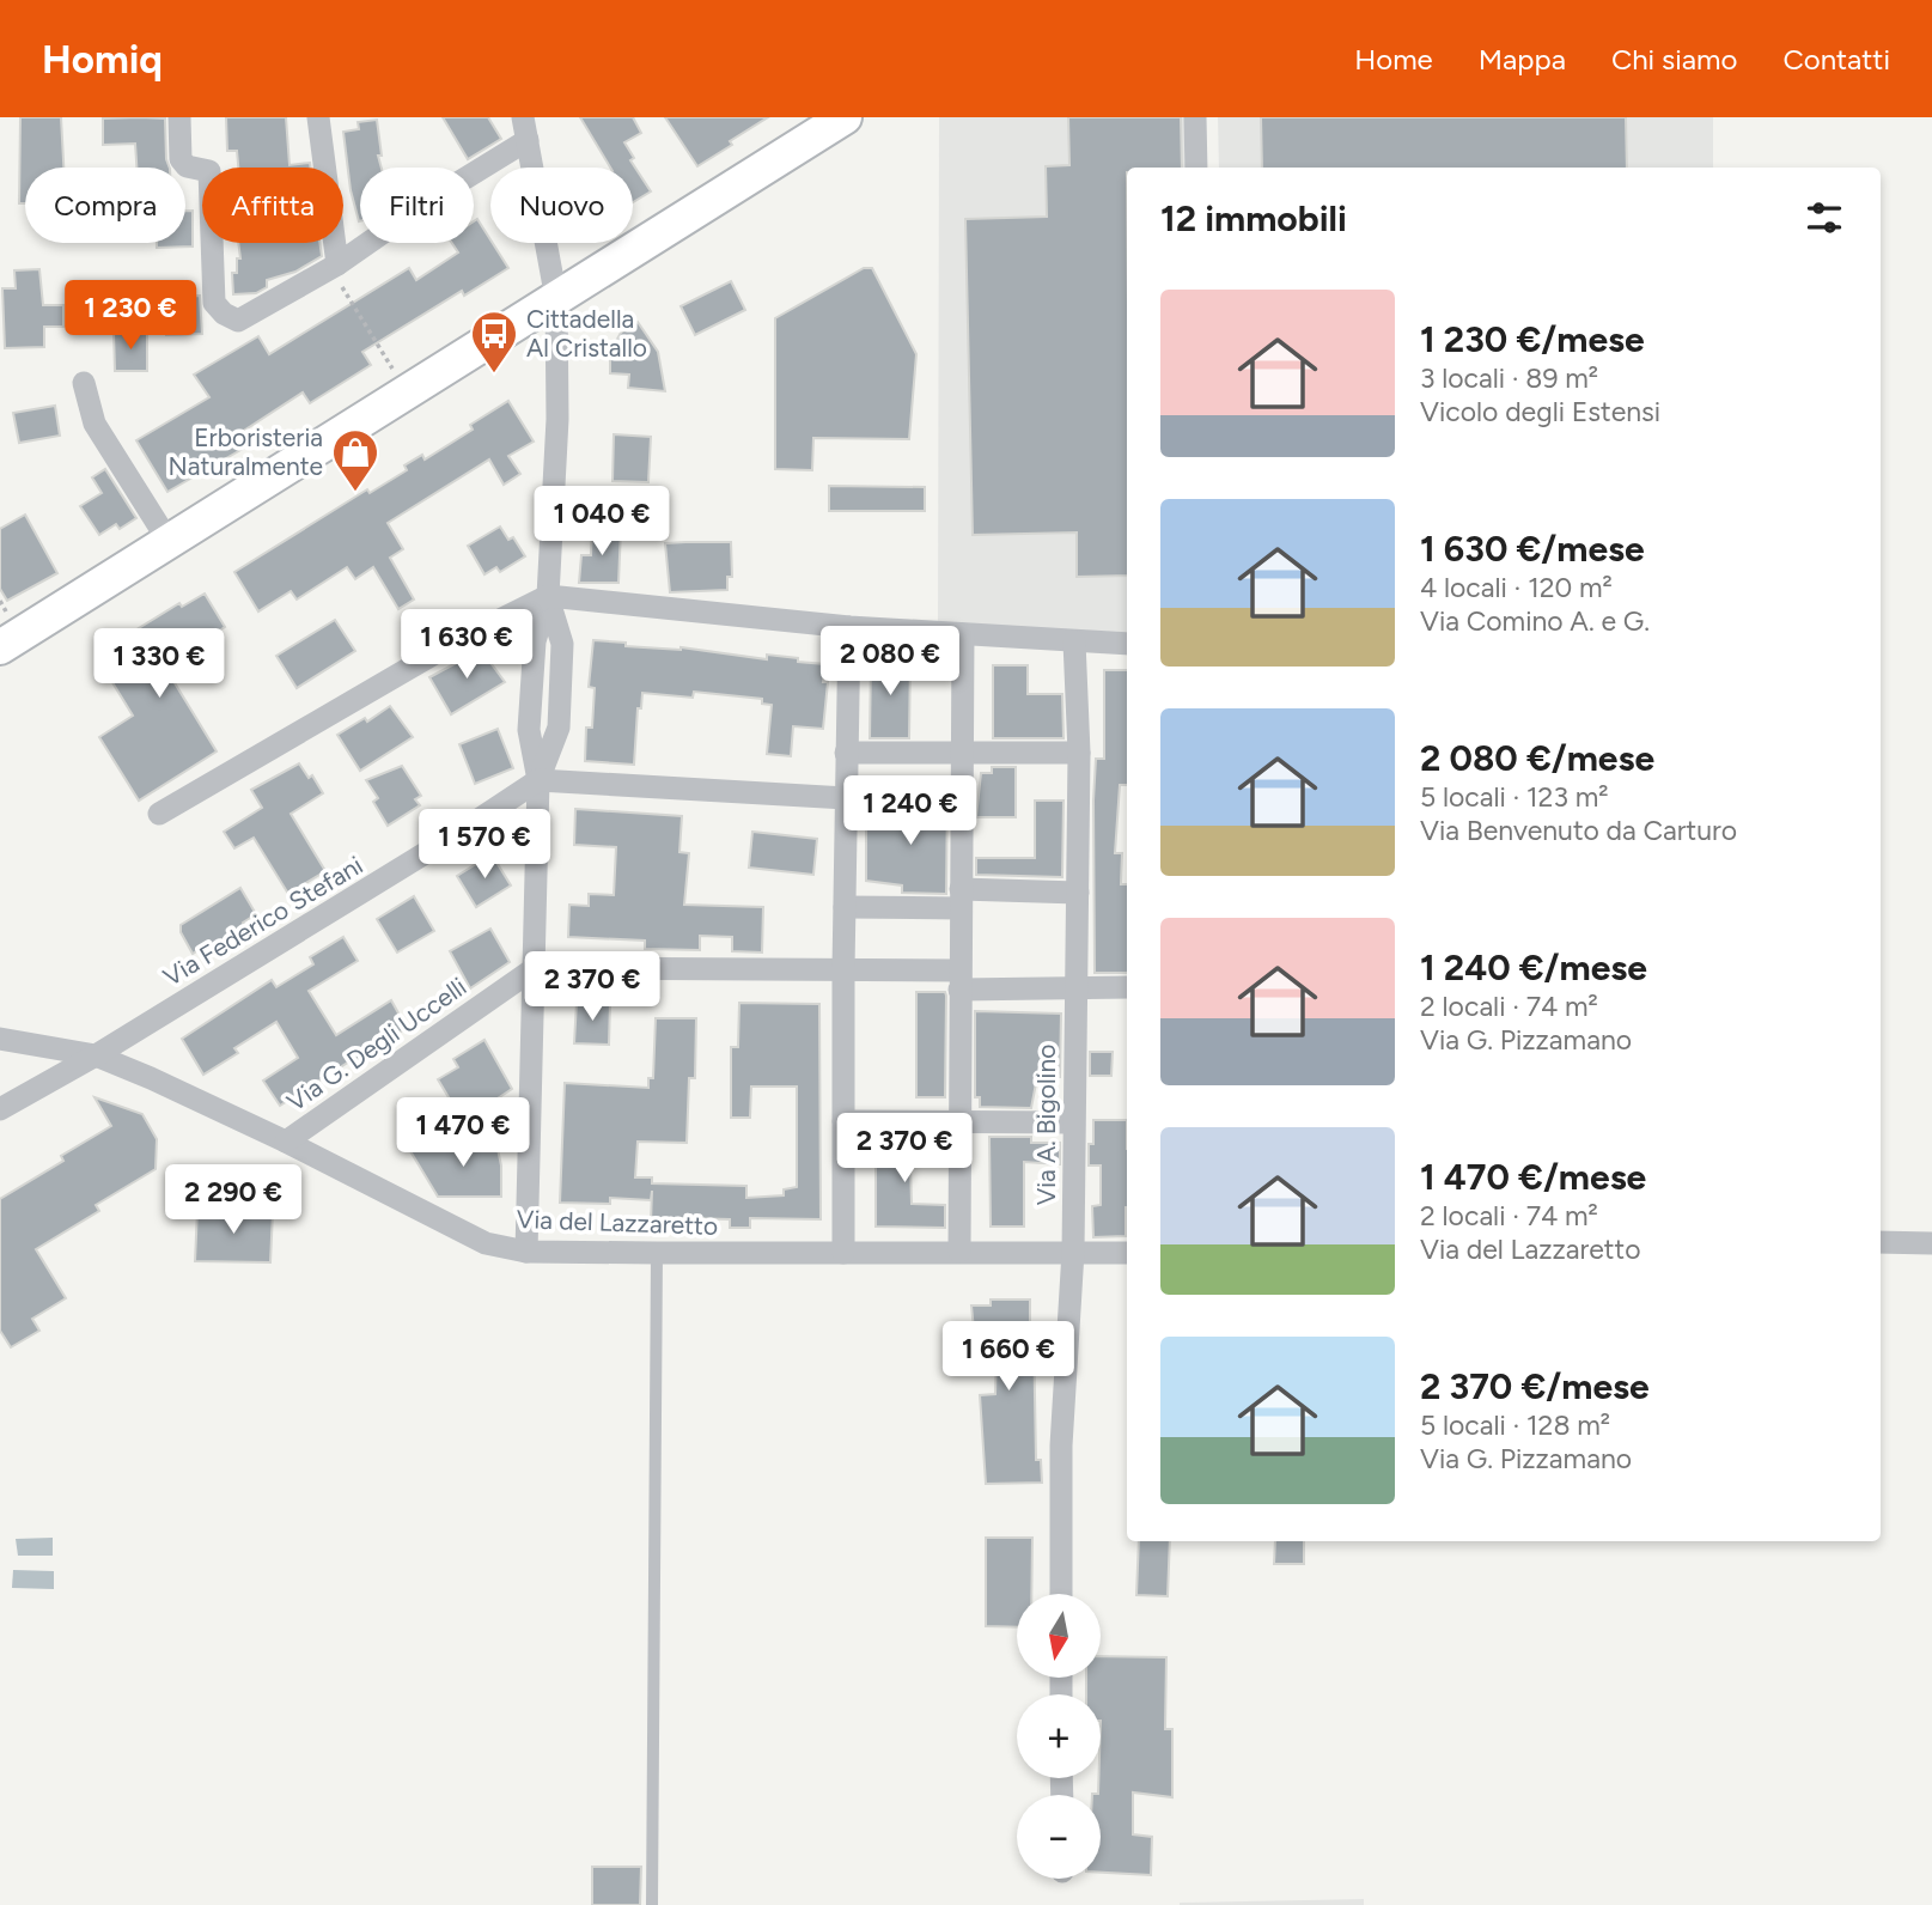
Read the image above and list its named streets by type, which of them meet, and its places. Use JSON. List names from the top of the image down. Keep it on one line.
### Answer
{"streets":{"street":["Via Federico Stefani","Via G. Degli Uccelli","Via A. Bigolino","Via del Lazzaretto"]},"crossings":[["Via Federico Stefani","Via del Lazzaretto"],["Via G. Degli Uccelli","Via del Lazzaretto"],["Via A. Bigolino","Via del Lazzaretto"]],"places":{"bus stop":["Cittadella Al Cristallo"],"shop":["Erboristeria Naturalmente"]},"north":"bottom","page":{"header":"Homiq","nav":["Home","Mappa","Chi siamo","Contatti"],"chip":["Compra","Affitta","Filtri","Nuovo"],"heading":"12 immobili","list":[{"name":"1 230 €/mese","note":"3 locali · 89 m² · Vicolo degli Estensi"},{"name":"1 630 €/mese","note":"4 locali · 120 m² · Via Comino A. e G."},{"name":"2 080 €/mese","note":"5 locali · 123 m² · Via Benvenuto da Carturo"},{"name":"1 240 €/mese","note":"2 locali · 74 m² · Via G. Pizzamano"},{"name":"1 470 €/mese","note":"2 locali · 74 m² · Via del Lazzaretto"},{"name":"2 370 €/mese","note":"5 locali · 128 m² · Via G. Pizzamano"}],"price":["1 230 €","1 040 €","1 630 €","2 080 €","1 330 €","1 240 €","1 570 €","2 370 €","1 470 €","2 370 €","2 290 €","1 660 €"],"map_buttons":["+","−"]}}
